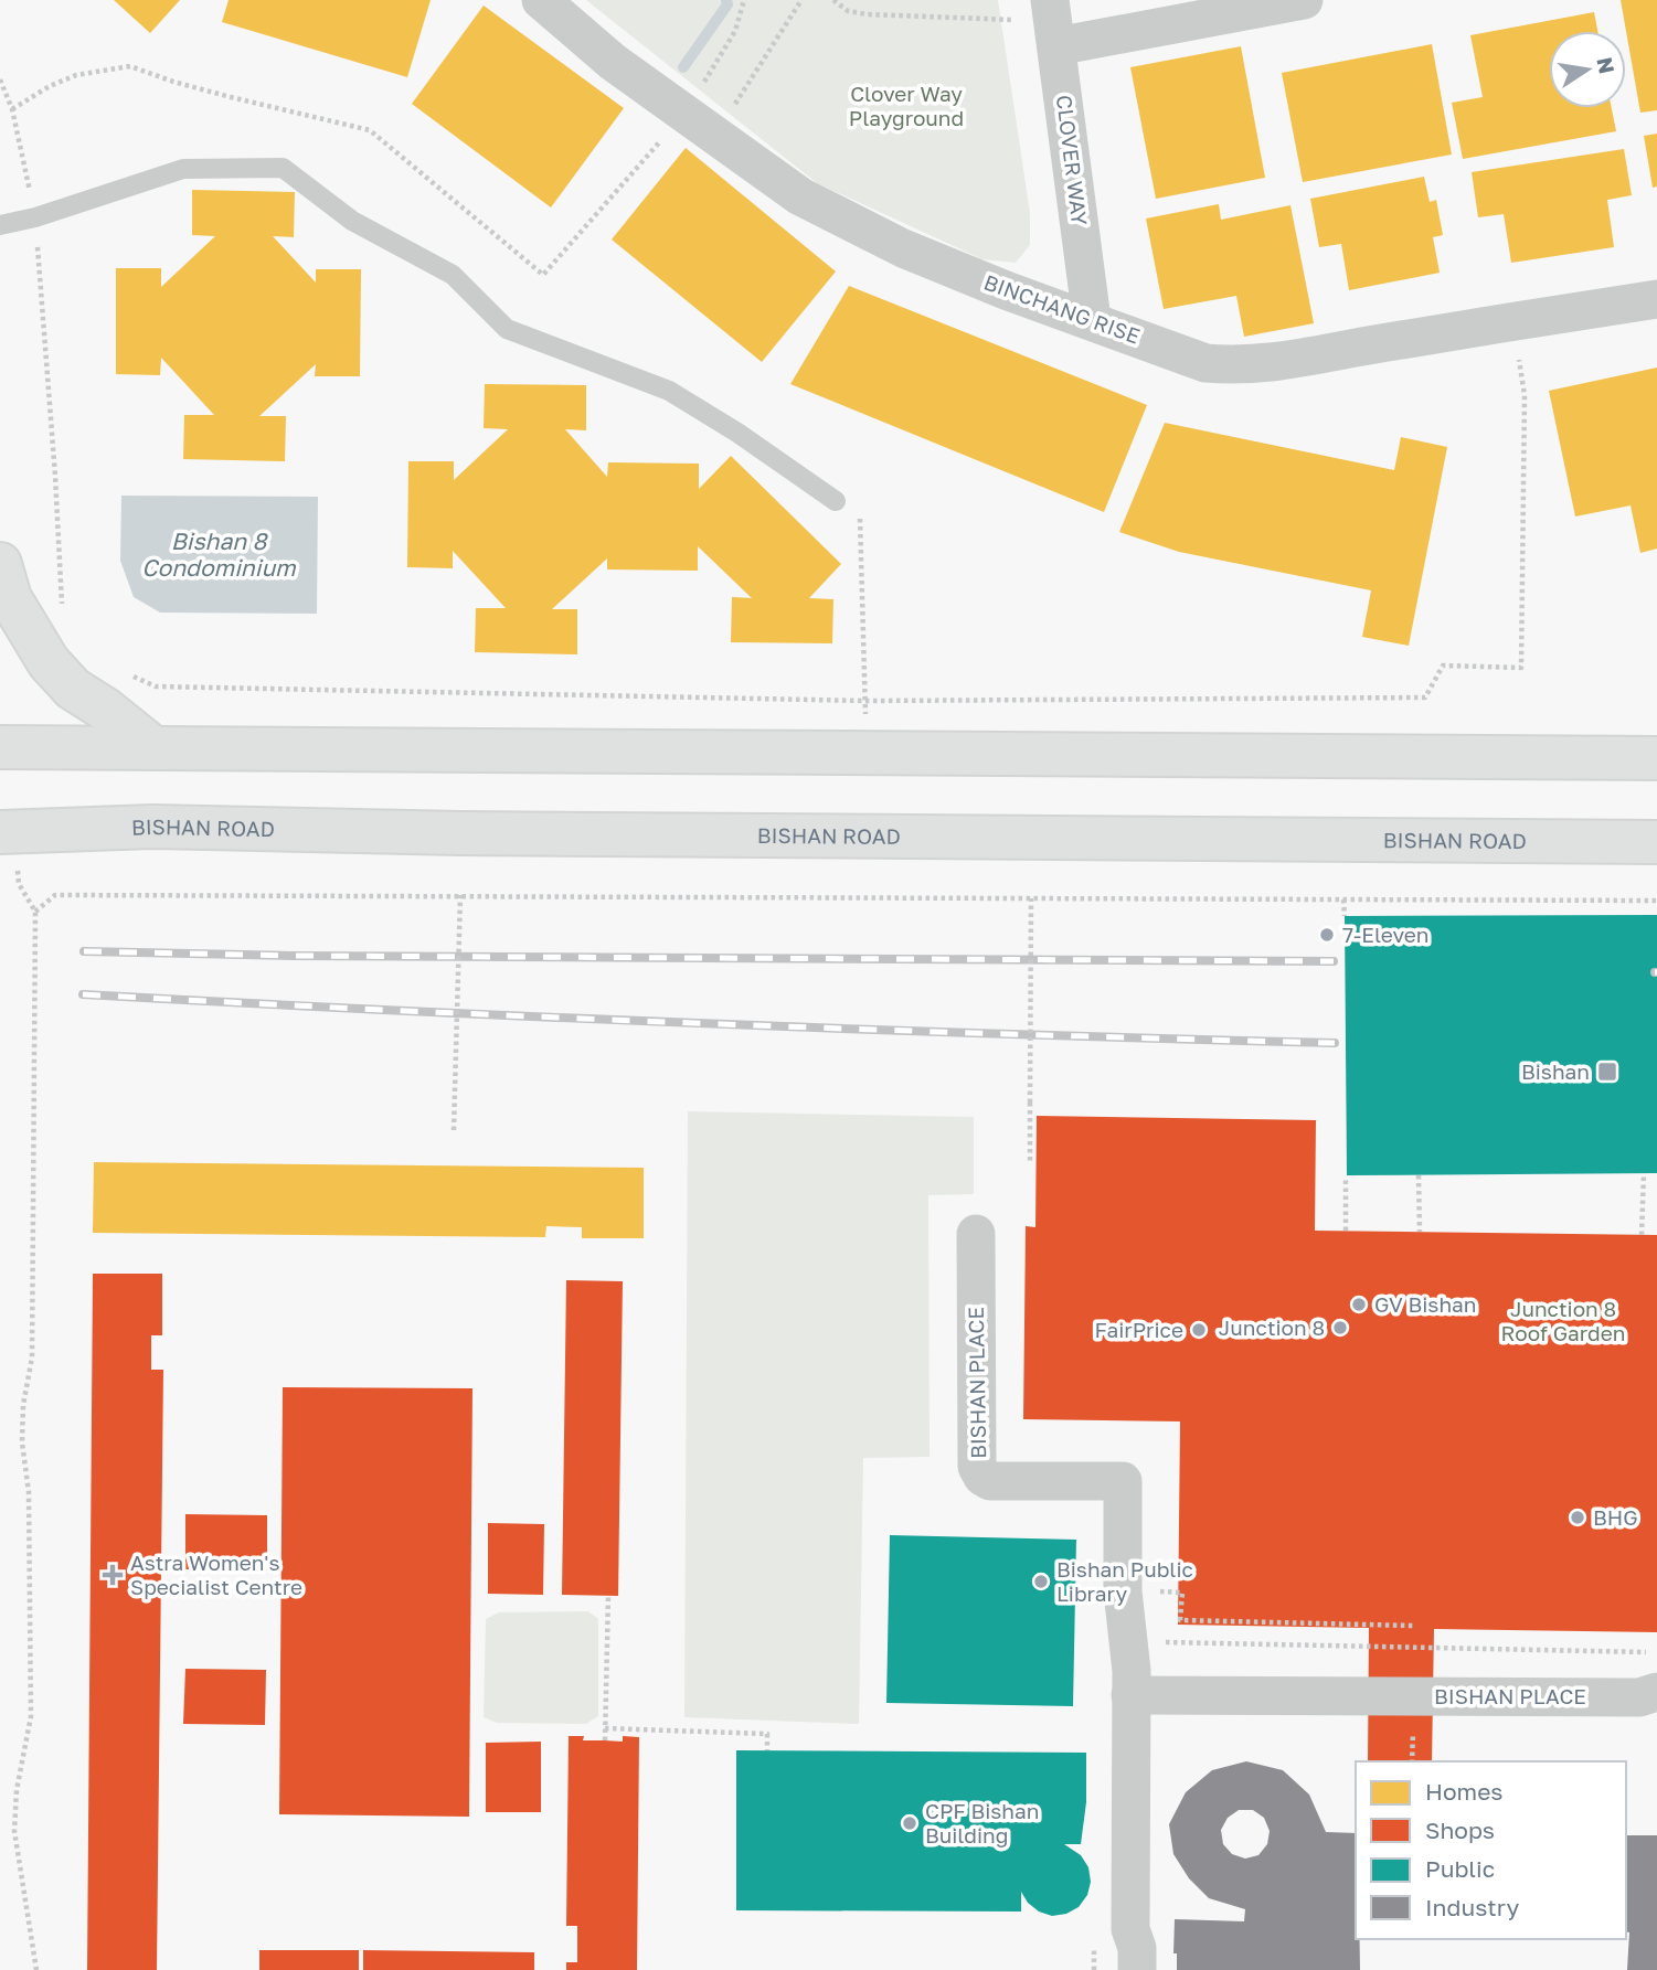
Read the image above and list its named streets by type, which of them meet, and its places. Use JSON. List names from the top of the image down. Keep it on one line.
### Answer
{"streets":{"main road":["BISHAN ROAD"],"street":["CLOVER WAY","BINCHANG RISE","BISHAN PLACE"]},"crossings":[["CLOVER WAY","BINCHANG RISE"]],"water":["Bishan 8 Condominium"],"parks":["Clover Way Playground","Junction 8 Roof Garden"],"places":{"other":["7-Eleven","GV Bishan","Junction 8","FairPrice","BHG","Bishan Public Library","CPF Bishan Building"],"transit":["Bishan"],"health":["Astra Women's Specialist Centre"]},"legend":["Homes","Shops","Public","Industry"],"north":"right"}
